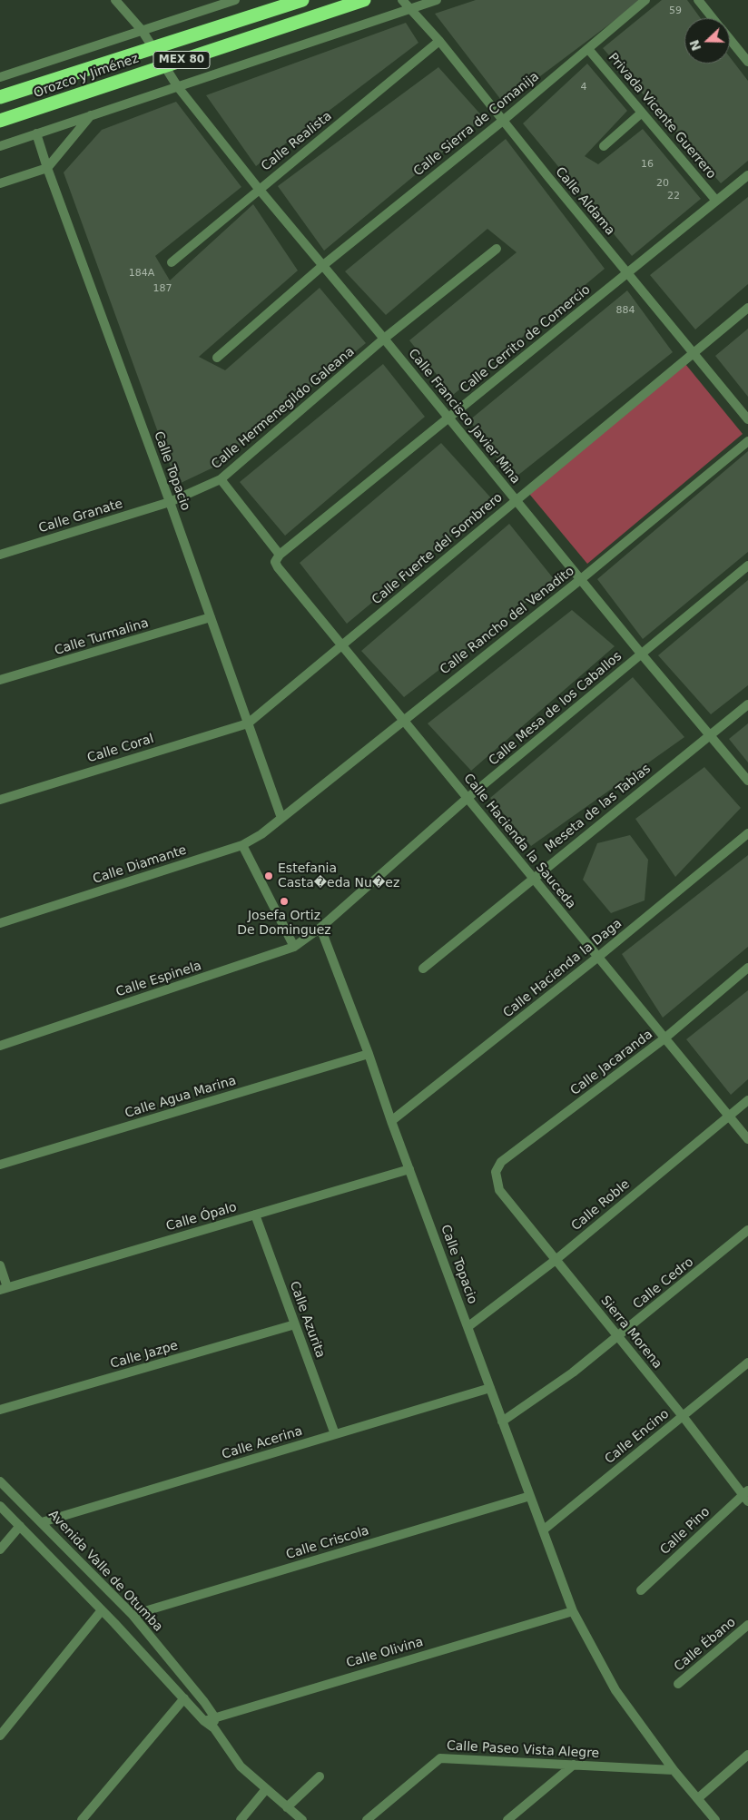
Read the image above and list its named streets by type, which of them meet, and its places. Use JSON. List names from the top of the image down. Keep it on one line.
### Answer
{"streets":{"highway":["MEX 80","Orozco y Jiménez"],"street":["Privada Vicente Guerrero","Calle Sierra de Comanija","Calle Realista","Calle Aldama","Calle Cerrito de Comercio","Calle Hermenegildo Galeana","Calle Francisco Javier Mina","Calle Topacio","Calle Granate","Calle Fuerte del Sombrero","Calle Rancho del Venadito","Calle Turmalina","Calle Mesa de los Caballos","Calle Coral","Meseta de las Tablas","Calle Hacienda la Sauceda","Calle Diamante","Calle Hacienda la Daga","Calle Espinela","Calle Jacaranda","Calle Agua Marina","Calle Roble","Calle Ópalo","Calle Cedro","Calle Azurita","Sierra Morena","Calle Jazpe","Calle Encino","Calle Acerina","Calle Pino","Calle Criscola","Avenida Valle de Otumba","Calle Ébano","Calle Olivina","Calle Paseo Vista Alegre"]},"crossings":[["MEX 80","Calle Aldama"],["MEX 80","Calle Francisco Javier Mina"],["MEX 80","Calle Topacio"],["Orozco y Jiménez","Calle Francisco Javier Mina"],["Privada Vicente Guerrero","Calle Sierra de Comanija"],["Privada Vicente Guerrero","Calle Cerrito de Comercio"],["Calle Sierra de Comanija","Calle Aldama"],["Calle Sierra de Comanija","Calle Francisco Javier Mina"],["Calle Realista","Calle Aldama"],["Calle Realista","Calle Francisco Javier Mina"],["Calle Aldama","Calle Cerrito de Comercio"],["Calle Aldama","Calle Fuerte del Sombrero"],["Calle Cerrito de Comercio","Calle Francisco Javier Mina"],["Calle Cerrito de Comercio","Calle Hacienda la Sauceda"],["Calle Hermenegildo Galeana","Calle Francisco Javier Mina"],["Calle Hermenegildo Galeana","Calle Topacio"],["Calle Hermenegildo Galeana","Calle Granate"],["Calle Hermenegildo Galeana","Calle Hacienda la Sauceda"],["Calle Francisco Javier Mina","Calle Fuerte del Sombrero"],["Calle Francisco Javier Mina","Calle Rancho del Venadito"],["Calle Francisco Javier Mina","Calle Mesa de los Caballos"],["Calle Francisco Javier Mina","Meseta de las Tablas"],["Calle Topacio","Calle Granate"],["Calle Topacio","Calle Fuerte del Sombrero"],["Calle Topacio","Calle Rancho del Venadito"],["Calle Topacio","Calle Turmalina"],["Calle Topacio","Calle Mesa de los Caballos"],["Calle Topacio","Calle Coral"],["Calle Topacio","Calle Diamante"],["Calle Topacio","Calle Hacienda la Daga"],["Calle Topacio","Calle Espinela"],["Calle Topacio","Calle Agua Marina"],["Calle Topacio","Calle Roble"],["Calle Topacio","Calle Ópalo"],["Calle Topacio","Calle Cedro"],["Calle Topacio","Calle Encino"],["Calle Topacio","Calle Acerina"],["Calle Topacio","Calle Criscola"],["Calle Topacio","Calle Olivina"],["Calle Topacio","Calle Paseo Vista Alegre"],["Calle Fuerte del Sombrero","Calle Coral"],["Calle Fuerte del Sombrero","Calle Hacienda la Sauceda"],["Calle Rancho del Venadito","Calle Hacienda la Sauceda"],["Calle Rancho del Venadito","Calle Diamante"],["Calle Mesa de los Caballos","Calle Hacienda la Sauceda"],["Calle Mesa de los Caballos","Calle Espinela"],["Meseta de las Tablas","Calle Hacienda la Sauceda"],["Calle Hacienda la Sauceda","Calle Hacienda la Daga"],["Calle Hacienda la Sauceda","Calle Jacaranda"],["Calle Hacienda la Sauceda","Calle Roble"],["Calle Jacaranda","Sierra Morena"],["Calle Roble","Sierra Morena"],["Calle Ópalo","Calle Azurita"],["Calle Cedro","Sierra Morena"],["Calle Azurita","Calle Jazpe"],["Calle Azurita","Calle Acerina"],["Sierra Morena","Calle Encino"],["Sierra Morena","Calle Pino"],["Calle Acerina","Avenida Valle de Otumba"],["Calle Criscola","Avenida Valle de Otumba"],["Avenida Valle de Otumba","Calle Olivina"]],"places":["Estefania Casta�eda Nu�ez","Josefa Ortiz De Dominguez"],"house_numbers":["59","4","16","20","22","184A","187","884"],"north":"left"}
